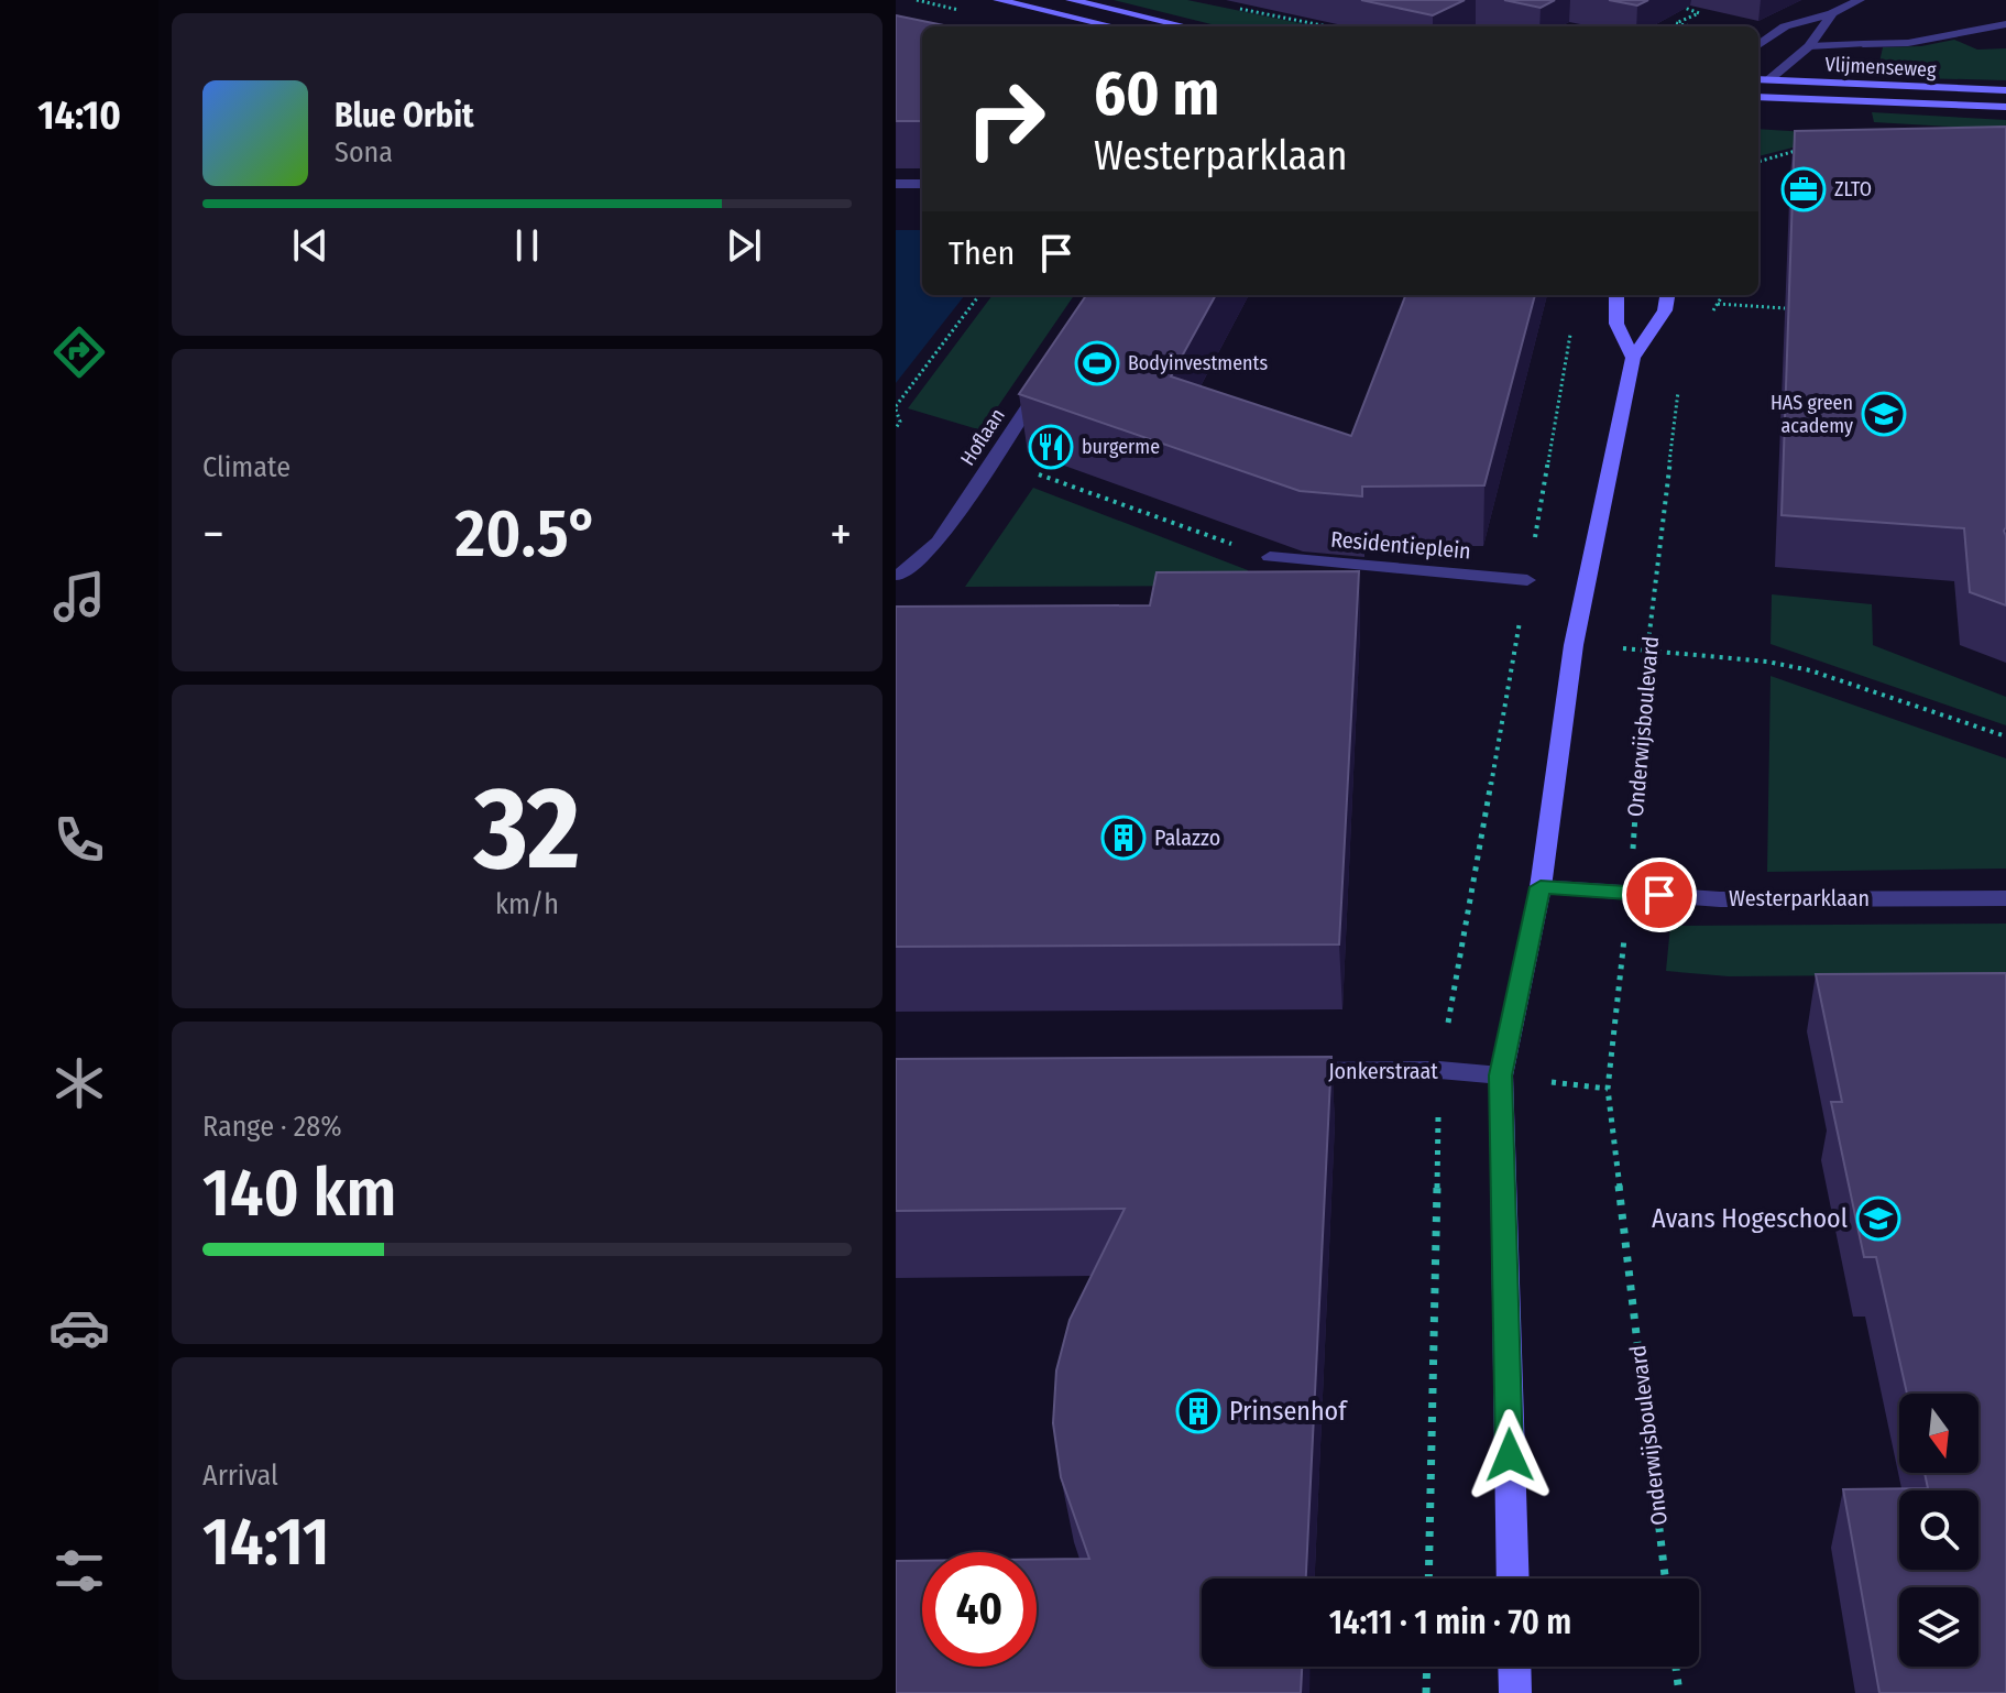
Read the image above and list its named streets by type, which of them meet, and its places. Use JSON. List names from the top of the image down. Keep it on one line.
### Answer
{"streets":{"street":["Vlijmenseweg","Hoflaan","Residentieplein","Westerparklaan","Jonkerstraat"],"path":["Onderwijsboulevard"]},"crossings":[["Onderwijsboulevard","Westerparklaan"]],"places":{"office":["ZLTO"],"sports":["Bodyinvestments"],"school or university":["HAS green academy","Avans Hogeschool"],"restaurant":["burgerme"],"building":["Palazzo","Prinsenhof"]},"north":"bottom","page":{"tabs":"14:10","turn":["60 m","Westerparklaan"],"song":["Blue Orbit","Sona"],"then":"Then","tile":["Climate",["32","km/h"],["Range · 28%","140 km"],["Arrival","14:11"]],"heat":["−","20.5°","+"],"limit":"40","trip":"14:11 · 1 min · 70 m"}}
